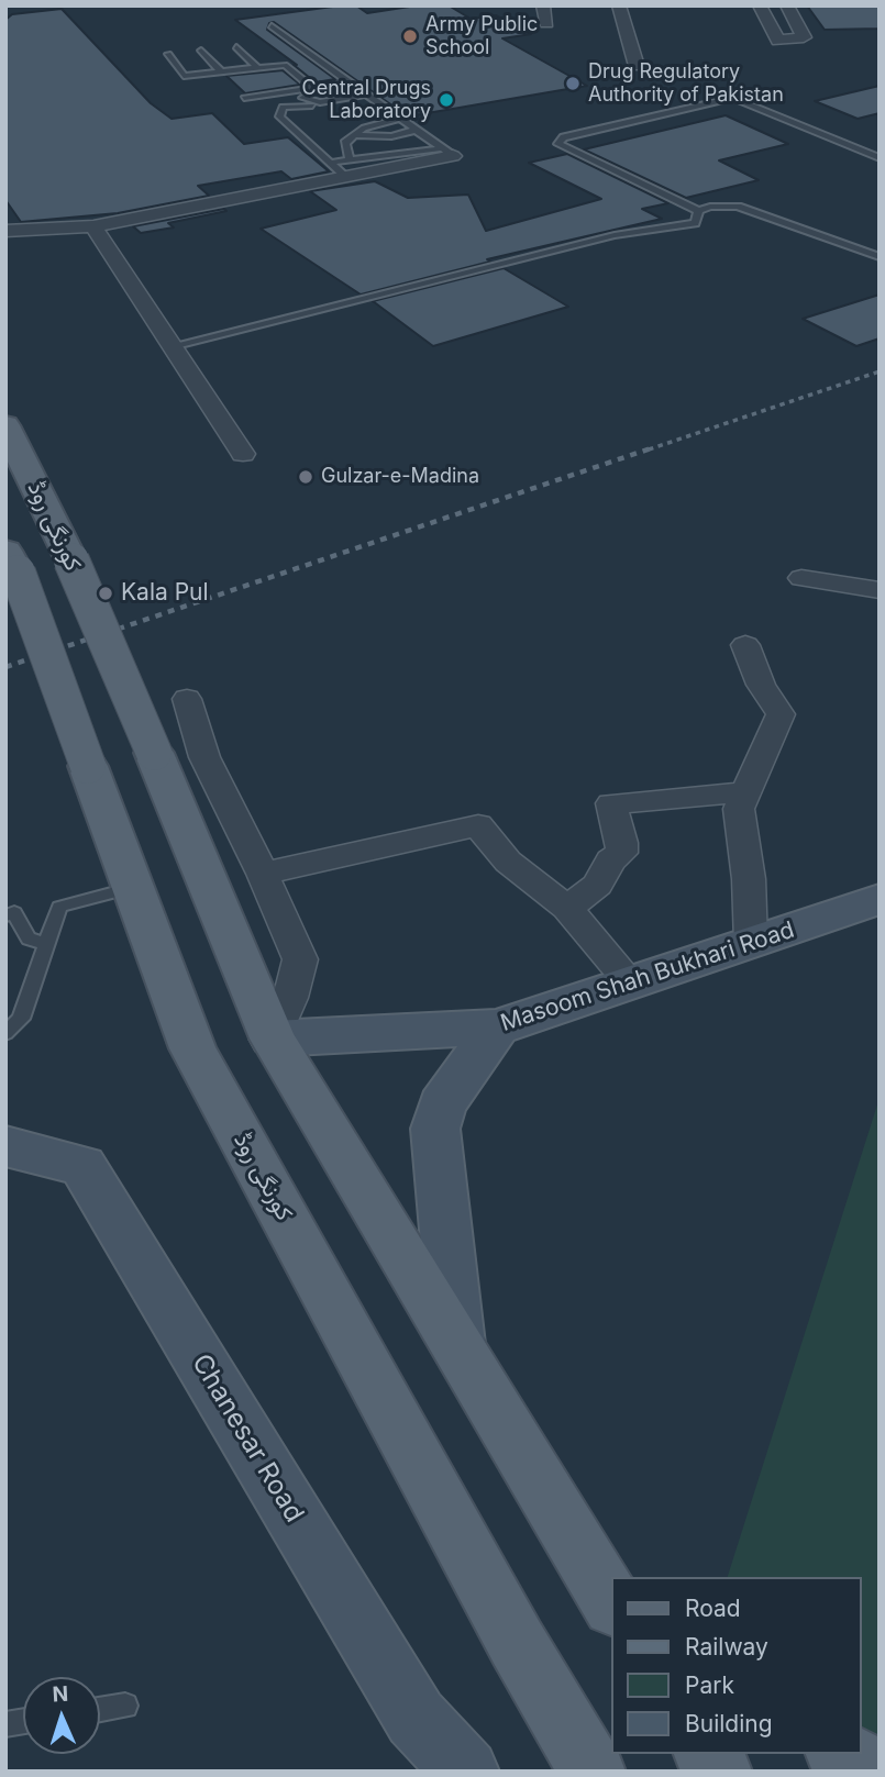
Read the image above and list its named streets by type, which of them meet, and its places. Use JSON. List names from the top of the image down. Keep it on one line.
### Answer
{"streets":{"main road":["کورنگی روڈ"],"street":["Masoom Shah Bukhari Road","Chanesar Road"]},"crossings":[["کورنگی روڈ","Masoom Shah Bukhari Road"]],"places":["Army Public School","Drug Regulatory Authority of Pakistan","Central Drugs Laboratory","Gulzar-e-Madina","Kala Pul"],"legend":["Road","Railway","Park","Building"],"north":"top"}
